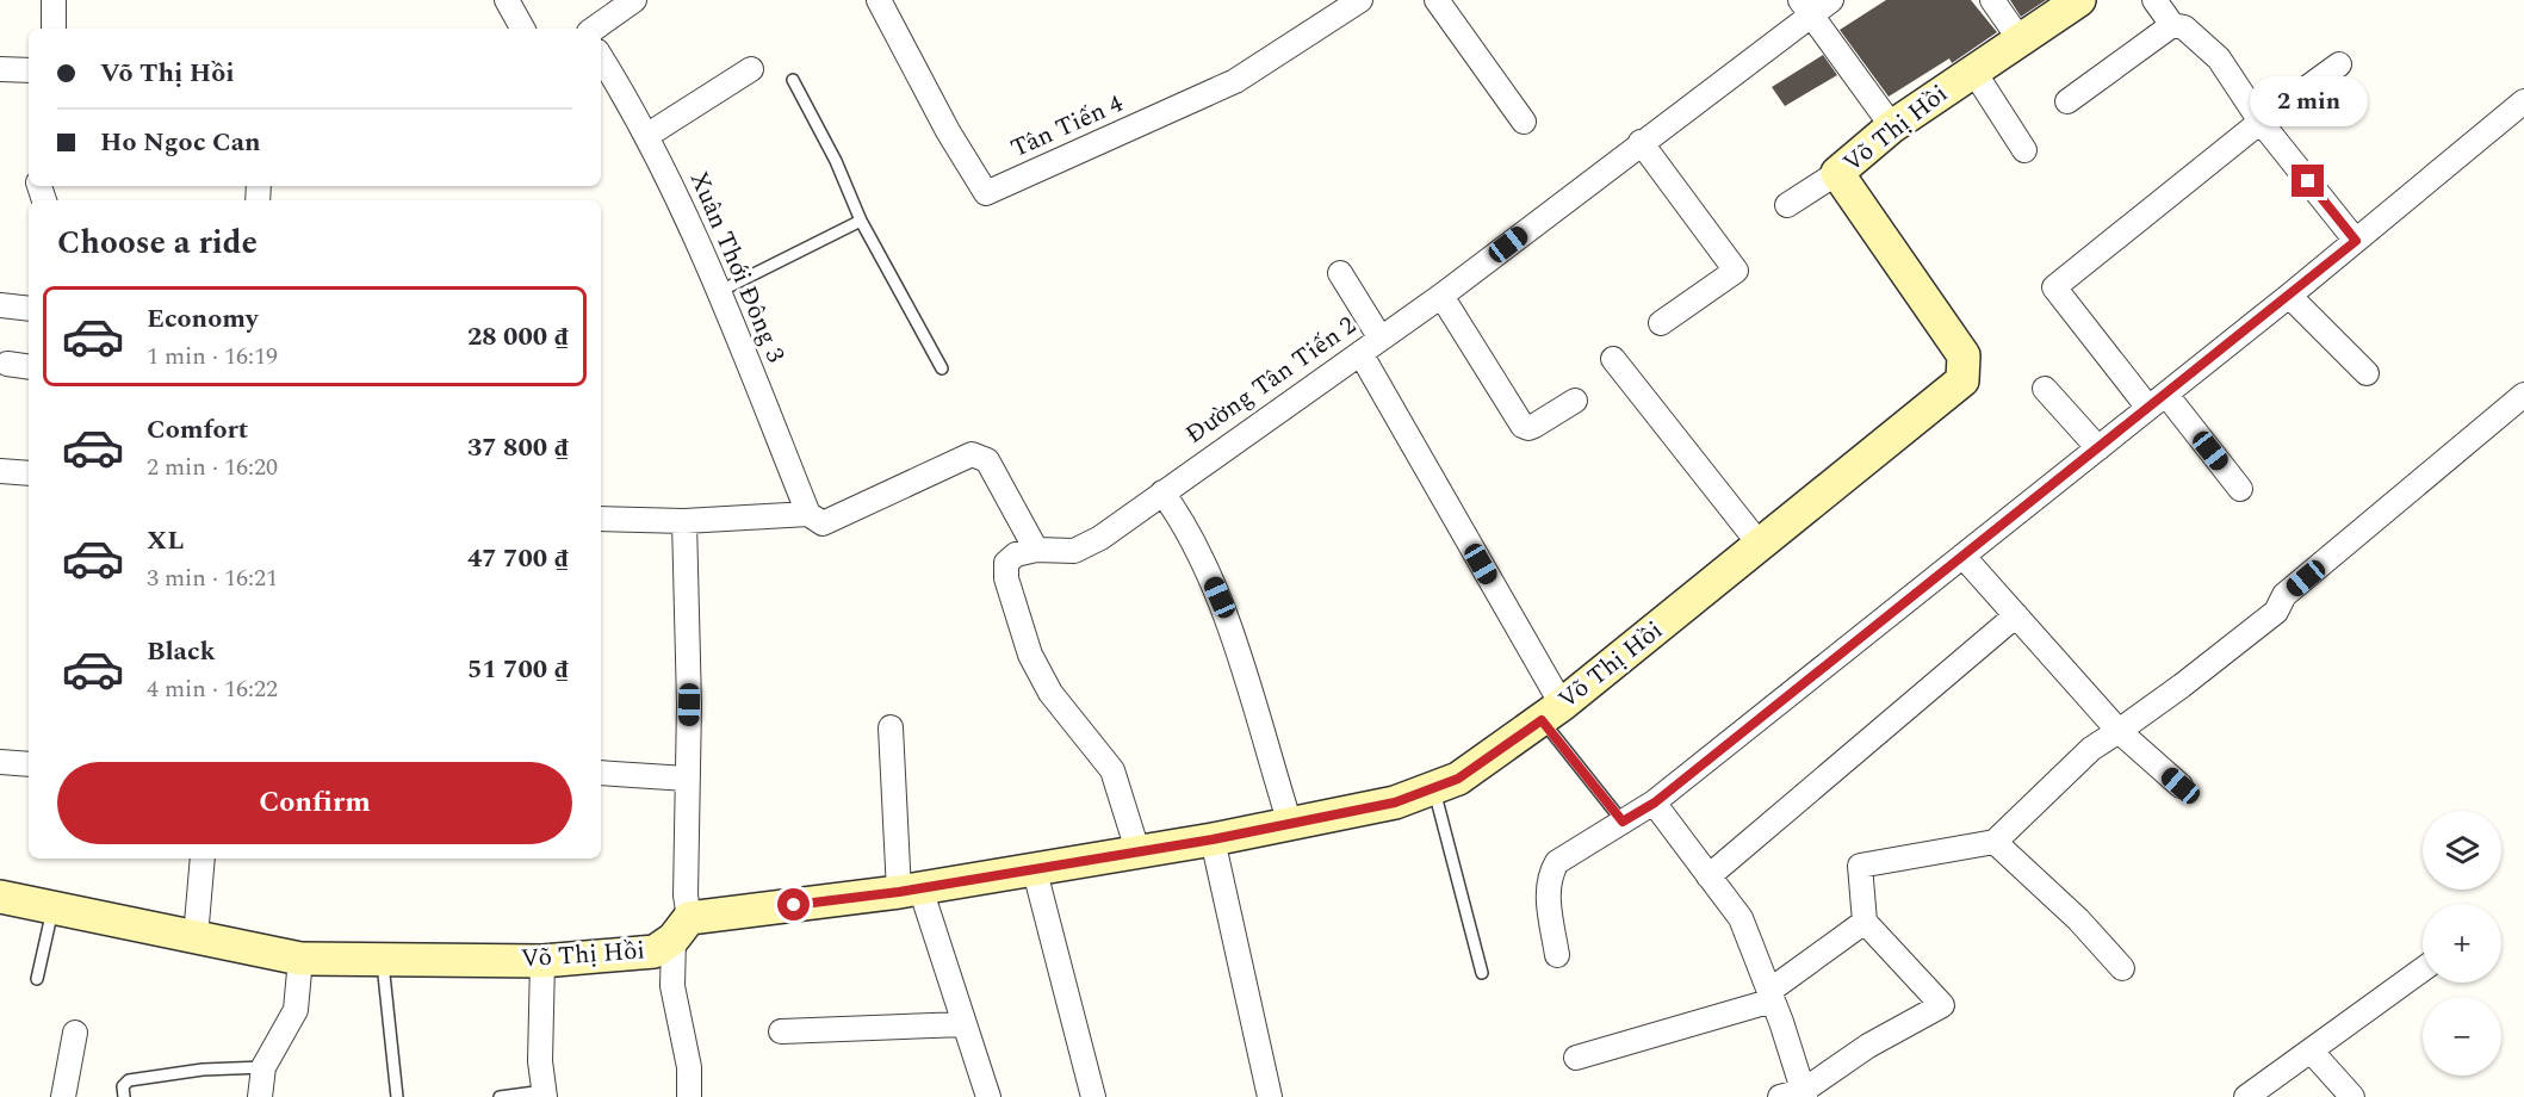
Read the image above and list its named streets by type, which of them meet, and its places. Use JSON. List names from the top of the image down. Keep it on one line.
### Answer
{"streets":{"street":["Tân Tiến 4","Võ Thị Hồi","Xuân Thới Đông 3","Đường Tân Tiến 2"]},"crossings":[["Võ Thị Hồi","Đường Tân Tiến 2"]],"page":{"banner":["Võ Thị Hồi","Ho Ngoc Can"],"bubble":"2 min","heading":"Choose a ride","list":[{"name":"Economy","note":"1 min · 16:19","value":"28 000 ₫"},{"name":"Comfort","note":"2 min · 16:20","value":"37 800 ₫"},{"name":"XL","note":"3 min · 16:21","value":"47 700 ₫"},{"name":"Black","note":"4 min · 16:22","value":"51 700 ₫"}],"buttons":"Confirm","map_buttons":["+","−"]}}
